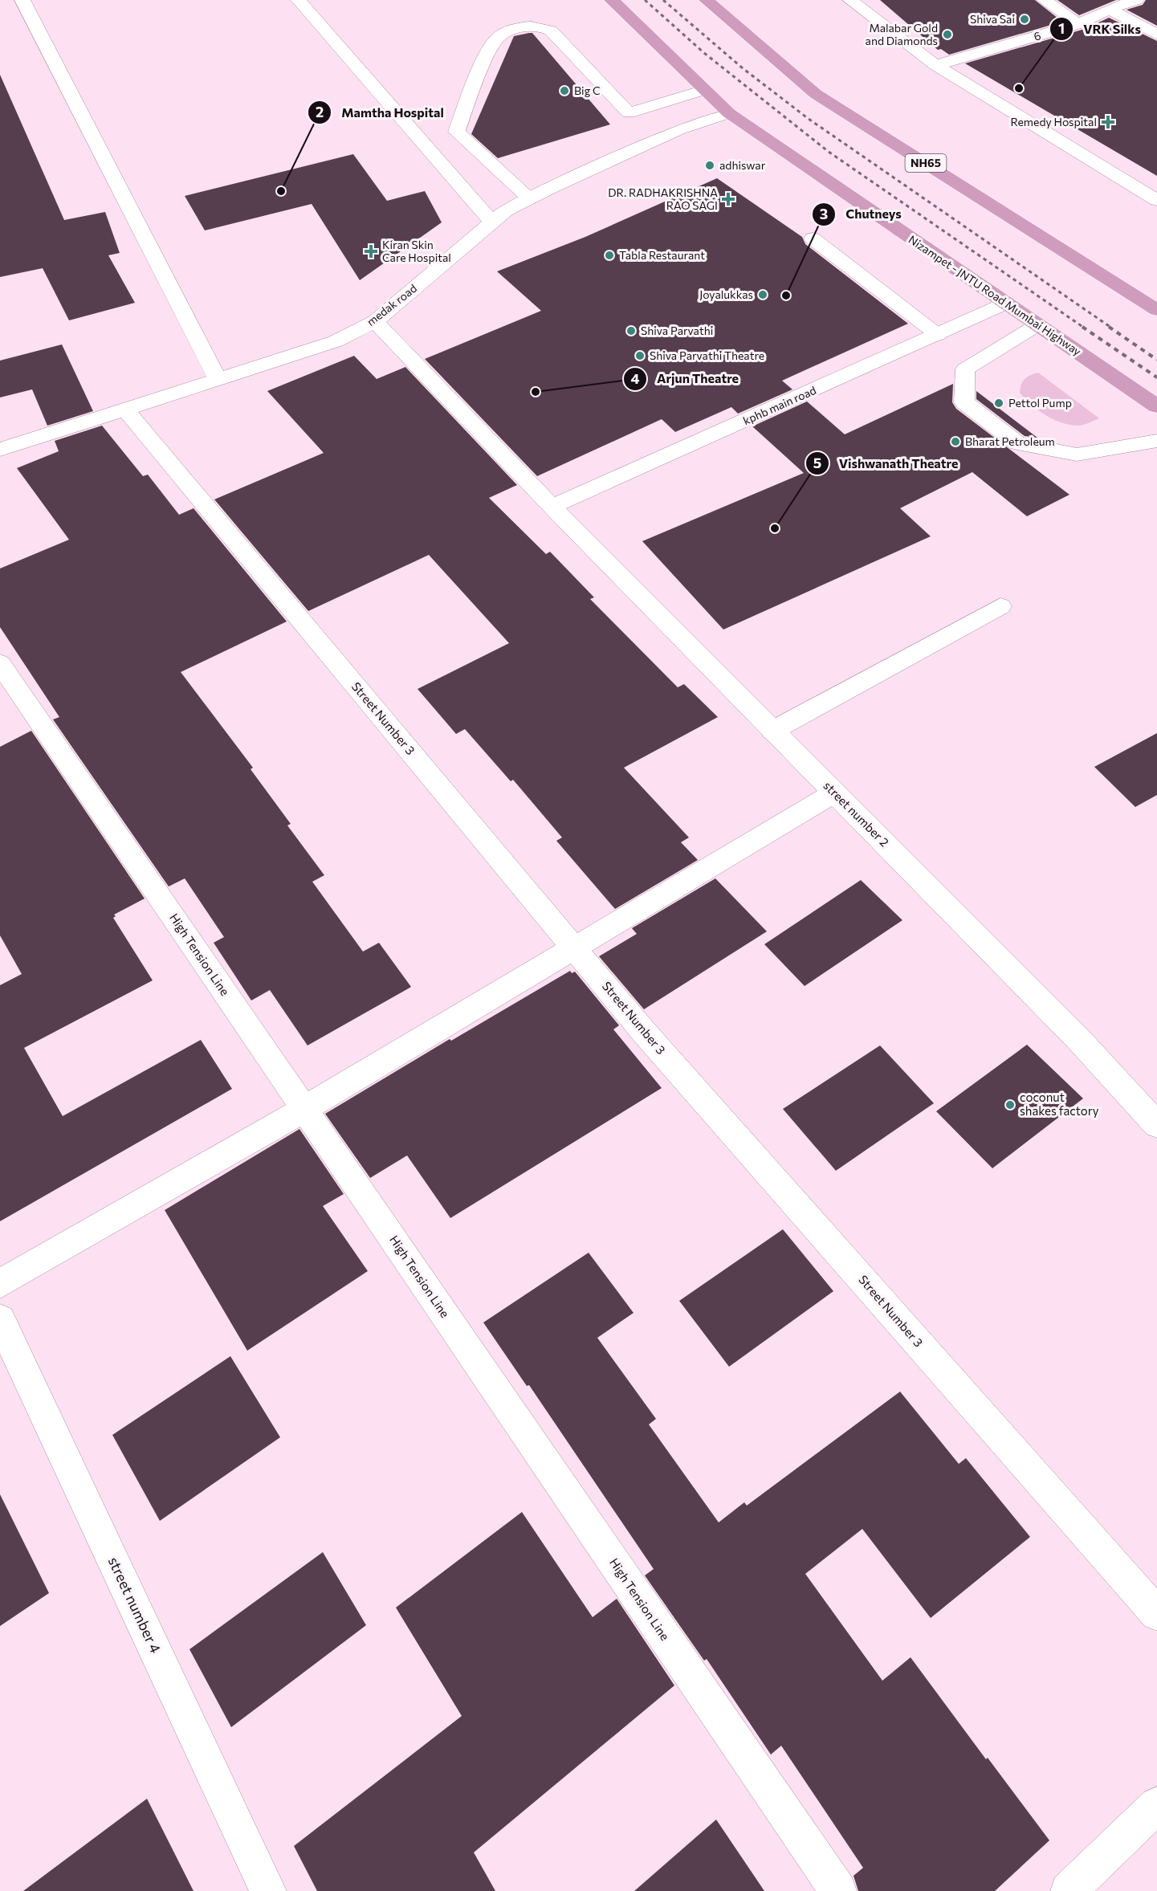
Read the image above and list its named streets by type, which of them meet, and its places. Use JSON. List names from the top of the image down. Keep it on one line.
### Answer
{"streets":{"highway":["NH65","Nizampet - JNTU Road Mumbai Highway"],"street":["6","medak road","kphb main road","Street Number 3","street number 2","High Tension Line","street number 4"]},"crossings":[["Nizampet - JNTU Road Mumbai Highway","medak road"],["Nizampet - JNTU Road Mumbai Highway","kphb main road"],["medak road","Street Number 3"],["medak road","street number 2"],["kphb main road","street number 2"]],"places":{"other":["Shiva Sai","Malabar Gold and Diamonds","VRK Silks","Big C","adhiswar","Mamtha Hospital","Tabla Restaurant","Joyalukkas","Chutneys","Shiva Parvathi","Shiva Parvathi Theatre","Arjun Theatre","Pettol Pump","Bharat Petroleum","Vishwanath Theatre","coconut shakes factory"],"health":["Remedy Hospital","DR. RADHAKRISHNA RAO SAGI","Kiran Skin Care Hospital"]}}
